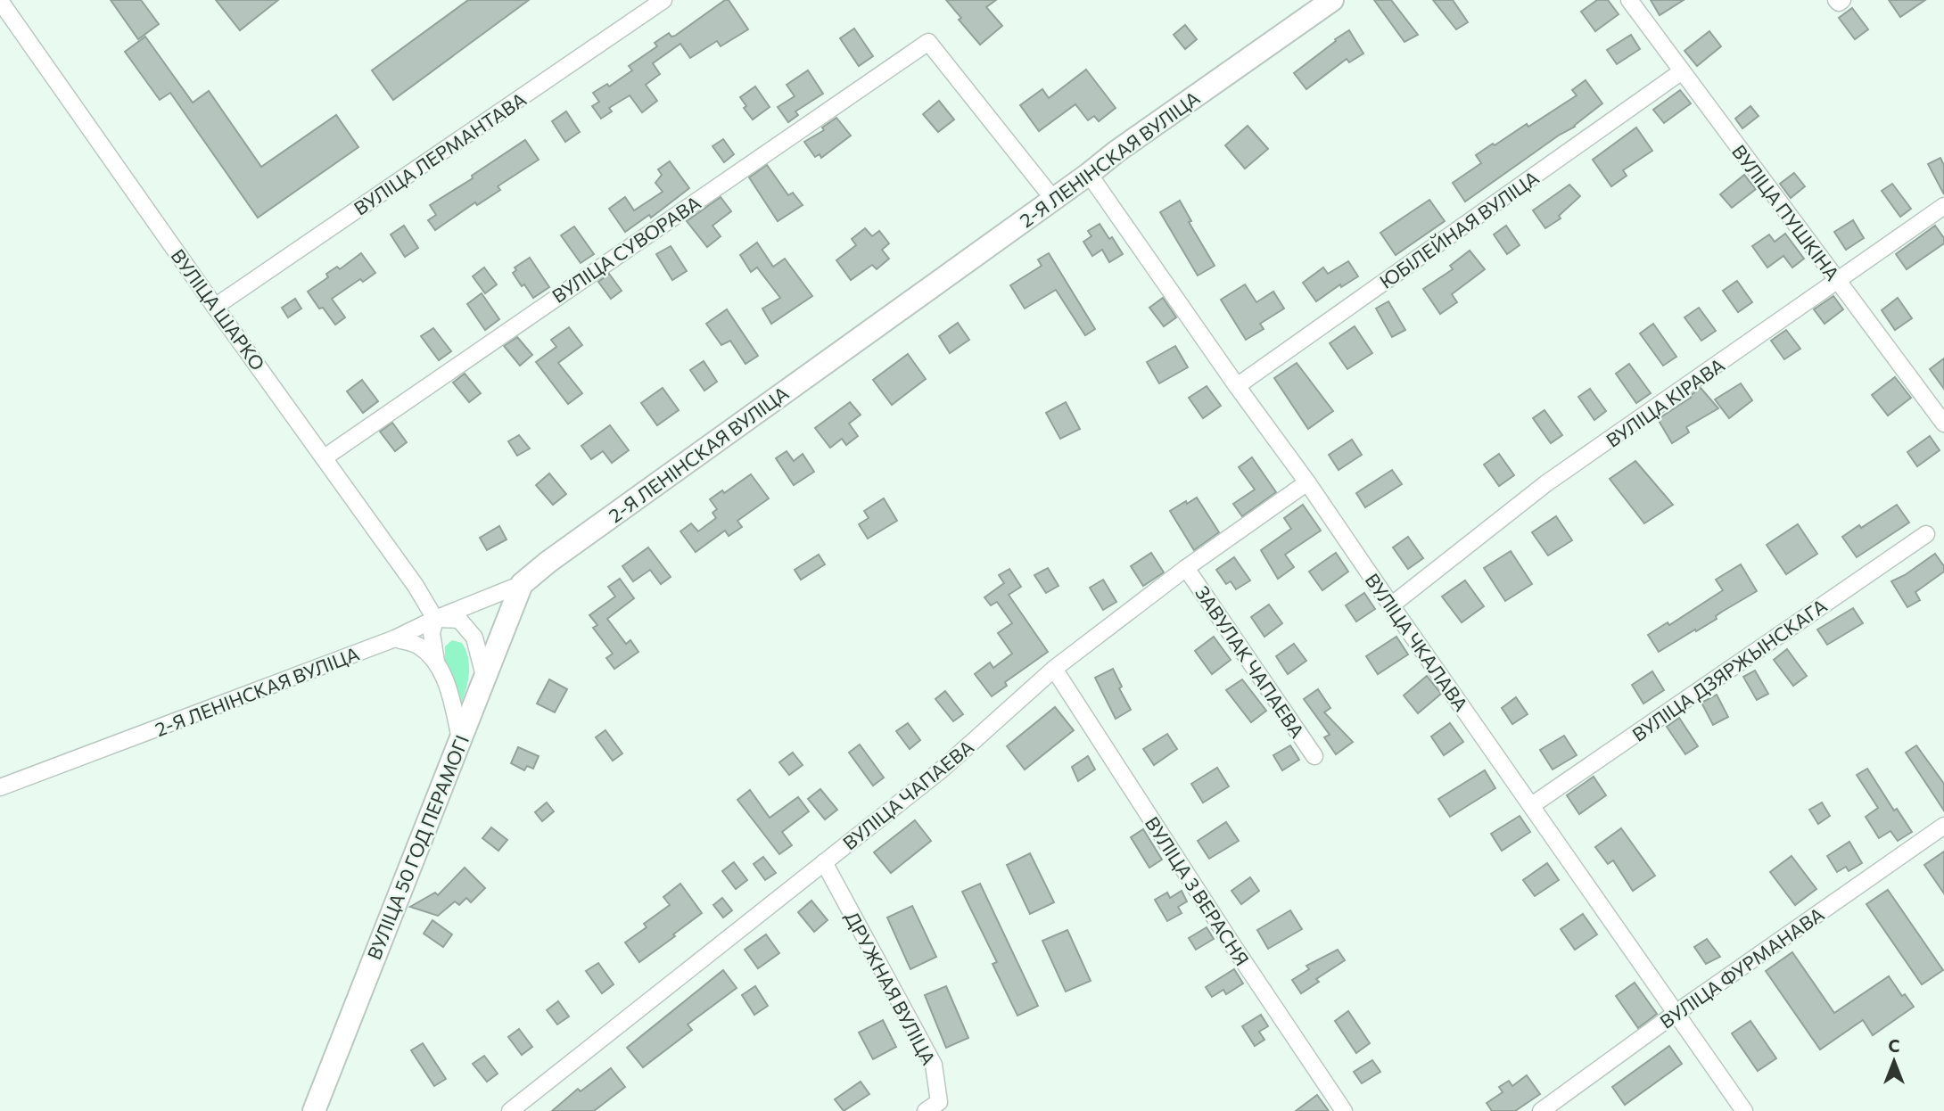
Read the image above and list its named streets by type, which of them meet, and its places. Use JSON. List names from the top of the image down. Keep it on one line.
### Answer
{"streets":{"main road":["2-Я ЛЕНІНСКАЯ ВУЛІЦА","ВУЛІЦА 50 ГОД ПЕРАМОГІ"],"street":["ВУЛІЦА ЛЕРМАНТАВА","ВУЛІЦА ПУШКІНА","ЮБІЛЕЙНАЯ ВУЛІЦА","ВУЛІЦА СУВОРАВА","ВУЛІЦА ШАРКО","ВУЛІЦА КІРАВА","ВУЛІЦА ЧКАЛАВА","ЗАВУЛАК ЧАПАЕВА","ВУЛІЦА ДЗЯРЖЫНСКАГА","ВУЛІЦА ЧАПАЕВА","ВУЛІЦА 3 ВЕРАСНЯ","ВУЛІЦА ФУРМАНАВА","ДРУЖНАЯ ВУЛІЦА"]},"crossings":[["ВУЛІЦА ЛЕРМАНТАВА","ВУЛІЦА ШАРКО"],["2-Я ЛЕНІНСКАЯ ВУЛІЦА","ВУЛІЦА СУВОРАВА"],["2-Я ЛЕНІНСКАЯ ВУЛІЦА","ВУЛІЦА ШАРКО"],["2-Я ЛЕНІНСКАЯ ВУЛІЦА","ВУЛІЦА ЧКАЛАВА"],["2-Я ЛЕНІНСКАЯ ВУЛІЦА","ВУЛІЦА 50 ГОД ПЕРАМОГІ"],["ВУЛІЦА ПУШКІНА","ЮБІЛЕЙНАЯ ВУЛІЦА"],["ВУЛІЦА ПУШКІНА","ВУЛІЦА КІРАВА"],["ЮБІЛЕЙНАЯ ВУЛІЦА","ВУЛІЦА ЧКАЛАВА"],["ВУЛІЦА СУВОРАВА","ВУЛІЦА ШАРКО"],["ВУЛІЦА КІРАВА","ВУЛІЦА ЧКАЛАВА"],["ВУЛІЦА ЧКАЛАВА","ВУЛІЦА ДЗЯРЖЫНСКАГА"],["ВУЛІЦА ЧКАЛАВА","ВУЛІЦА ЧАПАЕВА"],["ВУЛІЦА ЧКАЛАВА","ВУЛІЦА ФУРМАНАВА"],["ЗАВУЛАК ЧАПАЕВА","ВУЛІЦА ЧАПАЕВА"],["ВУЛІЦА ЧАПАЕВА","ВУЛІЦА 3 ВЕРАСНЯ"],["ВУЛІЦА ЧАПАЕВА","ДРУЖНАЯ ВУЛІЦА"]],"north":"top"}
